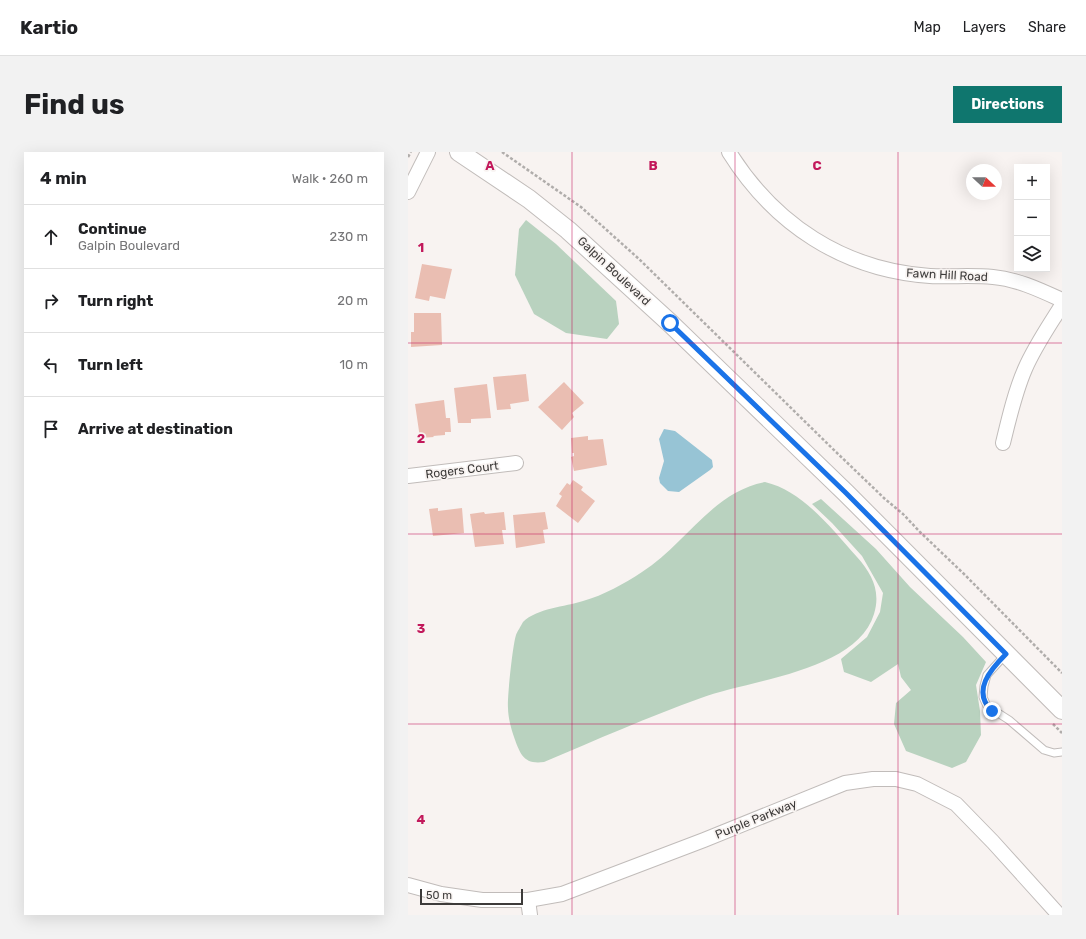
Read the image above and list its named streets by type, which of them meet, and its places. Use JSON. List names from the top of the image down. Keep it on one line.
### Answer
{"streets":{"street":["Galpin Boulevard","Fawn Hill Road","Rogers Court","Purple Parkway"]},"scale_bar":"50 m","north":"right","page":{"header":"Kartio","nav":["Map","Layers","Share"],"buttons":"Directions","title":"Find us","heading":["4 min","Walk · 260 m"],"map_buttons":["+","−"],"list":[["Continue","Galpin Boulevard","230 m"],["Turn right","20 m"],["Turn left","10 m"],"Arrive at destination"],"scale":"50 m"},"grid":{"columns":["A","B","C"],"rows":["1","2","3","4"]}}
